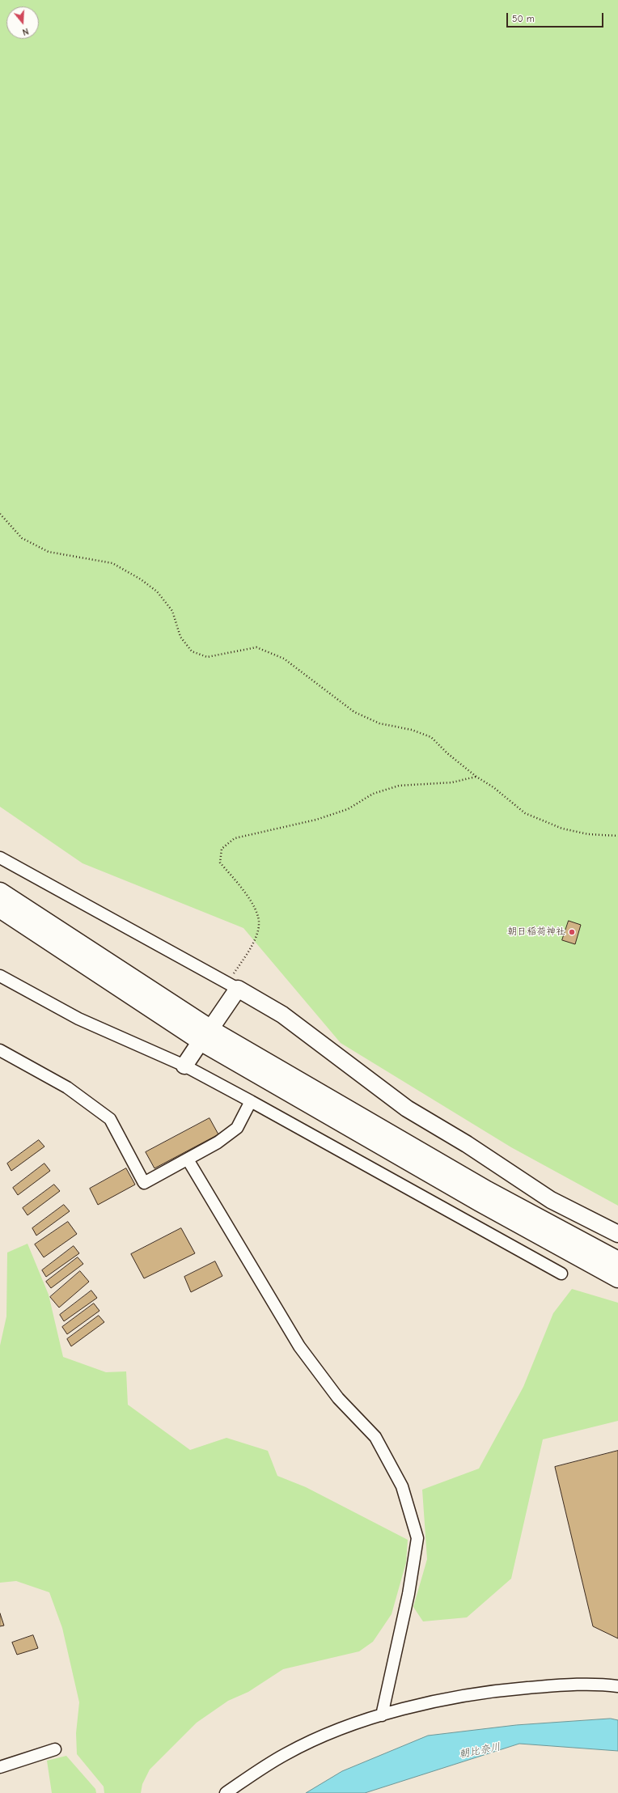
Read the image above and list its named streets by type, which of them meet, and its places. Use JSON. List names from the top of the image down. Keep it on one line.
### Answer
{"water":["朝比奈川"],"places":["朝日稲荷神社"],"scale_bar":"50 m","north":"bottom"}
